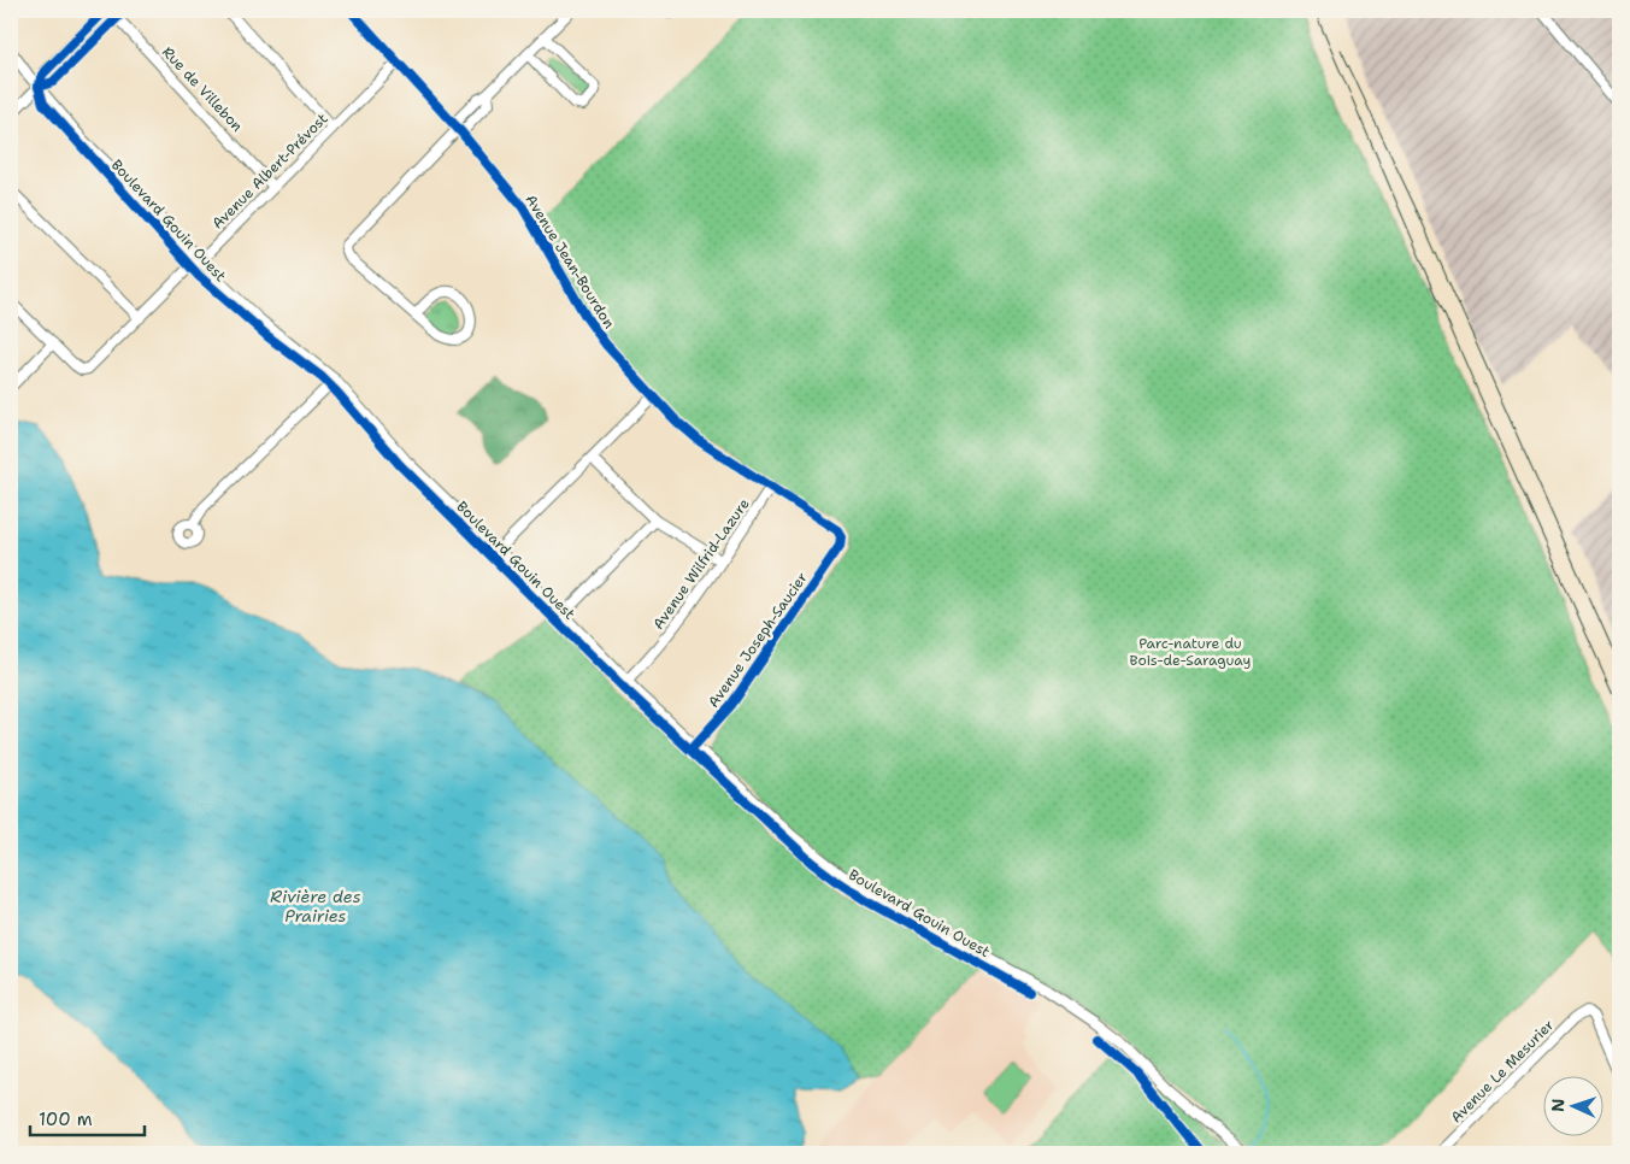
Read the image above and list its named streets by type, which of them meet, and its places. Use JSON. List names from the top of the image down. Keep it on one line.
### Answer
{"streets":{"street":["Rue de Villebon","Avenue Albert-Prévost","Boulevard Gouin Ouest","Avenue Jean-Bourdon","Avenue Wilfrid-Lazure","Avenue Joseph-Saucier","Avenue Le Mesurier"]},"crossings":[["Rue de Villebon","Avenue Albert-Prévost"],["Avenue Albert-Prévost","Boulevard Gouin Ouest"],["Avenue Albert-Prévost","Avenue Jean-Bourdon"],["Boulevard Gouin Ouest","Avenue Wilfrid-Lazure"],["Boulevard Gouin Ouest","Avenue Joseph-Saucier"],["Avenue Jean-Bourdon","Avenue Wilfrid-Lazure"],["Avenue Jean-Bourdon","Avenue Joseph-Saucier"]],"water":["Rivière des Prairies"],"parks":["Parc-nature du Bois-de-Saraguay"],"scale_bar":"100 m","north":"left"}
